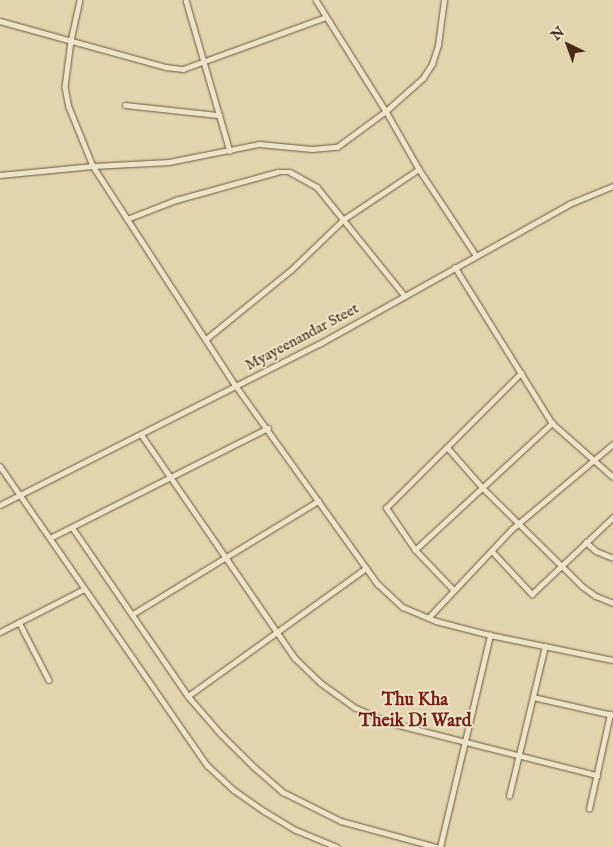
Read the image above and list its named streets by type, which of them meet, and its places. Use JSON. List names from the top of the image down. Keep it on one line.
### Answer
{"streets":{"street":["Myayeenandar Steet"]},"districts":["Thu Kha Theik Di Ward"],"north":"top left"}
